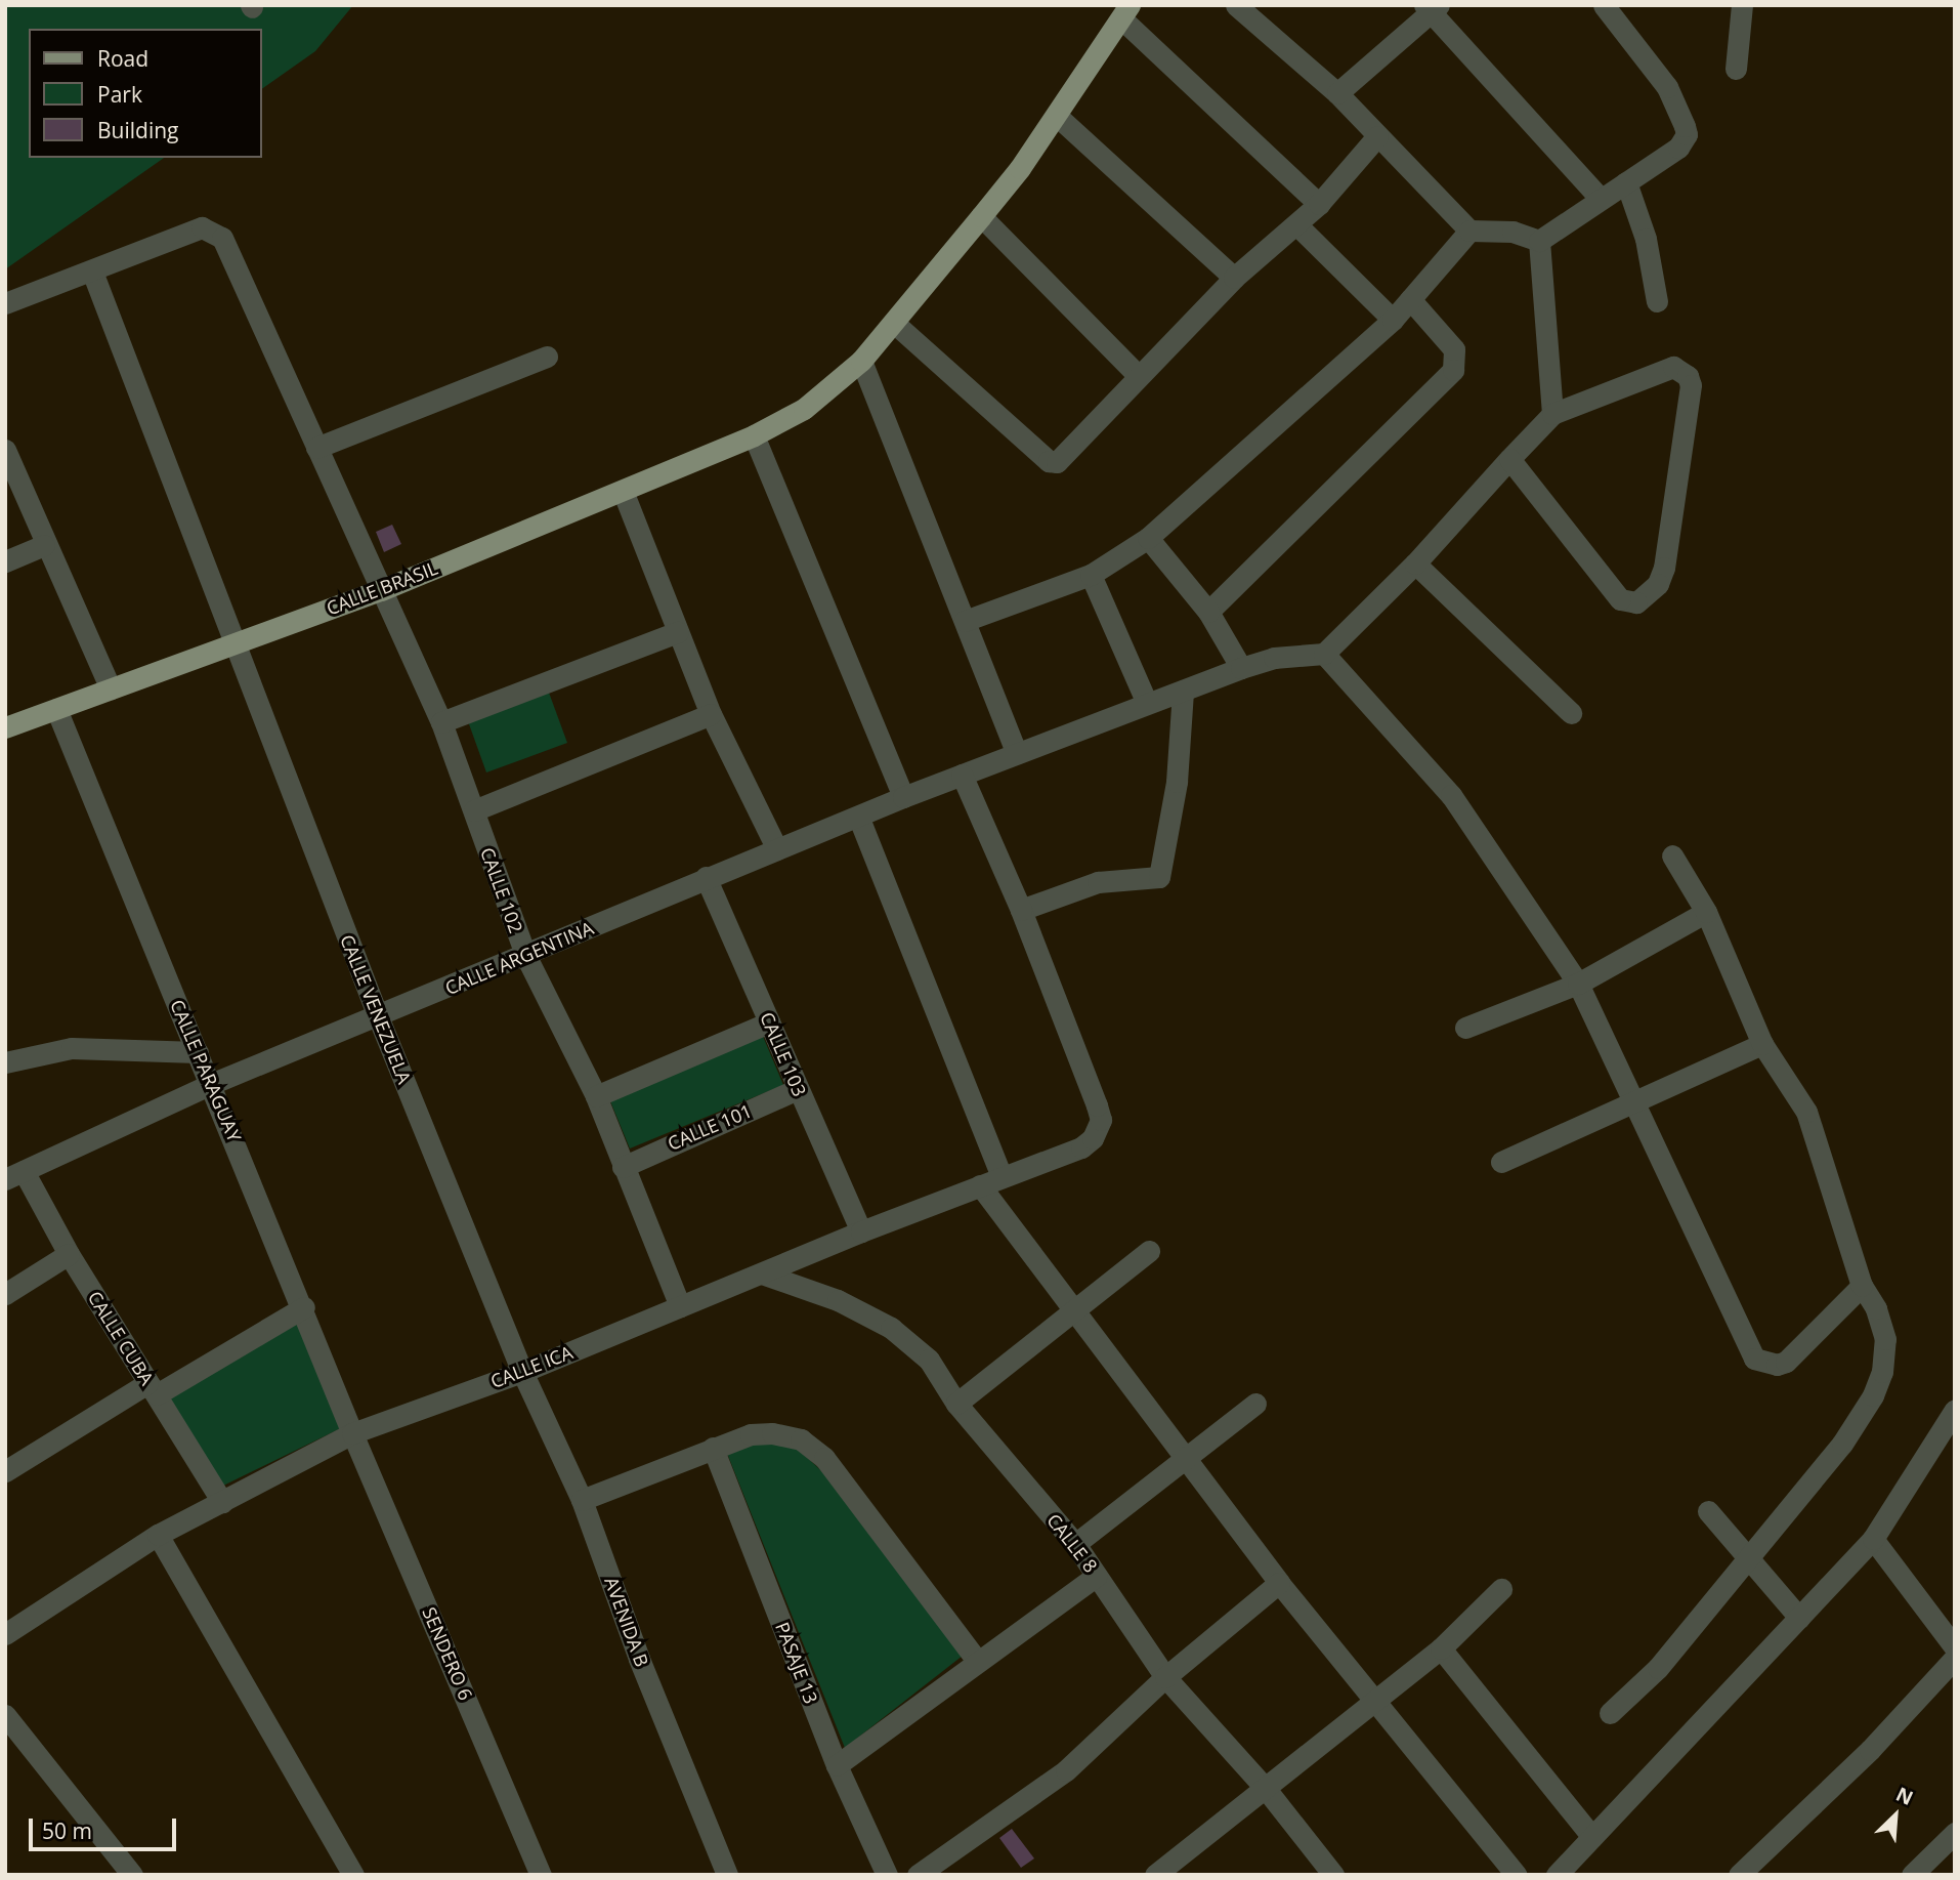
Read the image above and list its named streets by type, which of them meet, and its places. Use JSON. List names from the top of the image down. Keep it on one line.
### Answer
{"streets":{"main road":["CALLE BRASIL"],"street":["CALLE 102","CALLE ARGENTINA","CALLE VENEZUELA","CALLE 103","CALLE PARAGUAY","CALLE 101","CALLE CUBA","CALLE ICA","CALLE 8","AVENIDA B","SENDERO 6","PASAJE 13"]},"crossings":[["CALLE BRASIL","CALLE 102"],["CALLE BRASIL","CALLE VENEZUELA"],["CALLE BRASIL","CALLE PARAGUAY"],["CALLE 102","CALLE ARGENTINA"],["CALLE 102","CALLE VENEZUELA"],["CALLE 102","CALLE 101"],["CALLE 102","CALLE ICA"],["CALLE ARGENTINA","CALLE VENEZUELA"],["CALLE ARGENTINA","CALLE 103"],["CALLE ARGENTINA","CALLE PARAGUAY"],["CALLE ARGENTINA","CALLE CUBA"],["CALLE VENEZUELA","CALLE ICA"],["CALLE VENEZUELA","AVENIDA B"],["CALLE 103","CALLE 101"],["CALLE 103","CALLE ICA"],["CALLE PARAGUAY","CALLE ICA"],["CALLE PARAGUAY","SENDERO 6"],["CALLE CUBA","CALLE ICA"],["CALLE ICA","CALLE 8"],["CALLE ICA","AVENIDA B"],["CALLE ICA","SENDERO 6"]],"legend":["Road","Park","Building"],"scale_bar":"50 m","north":"top right"}
